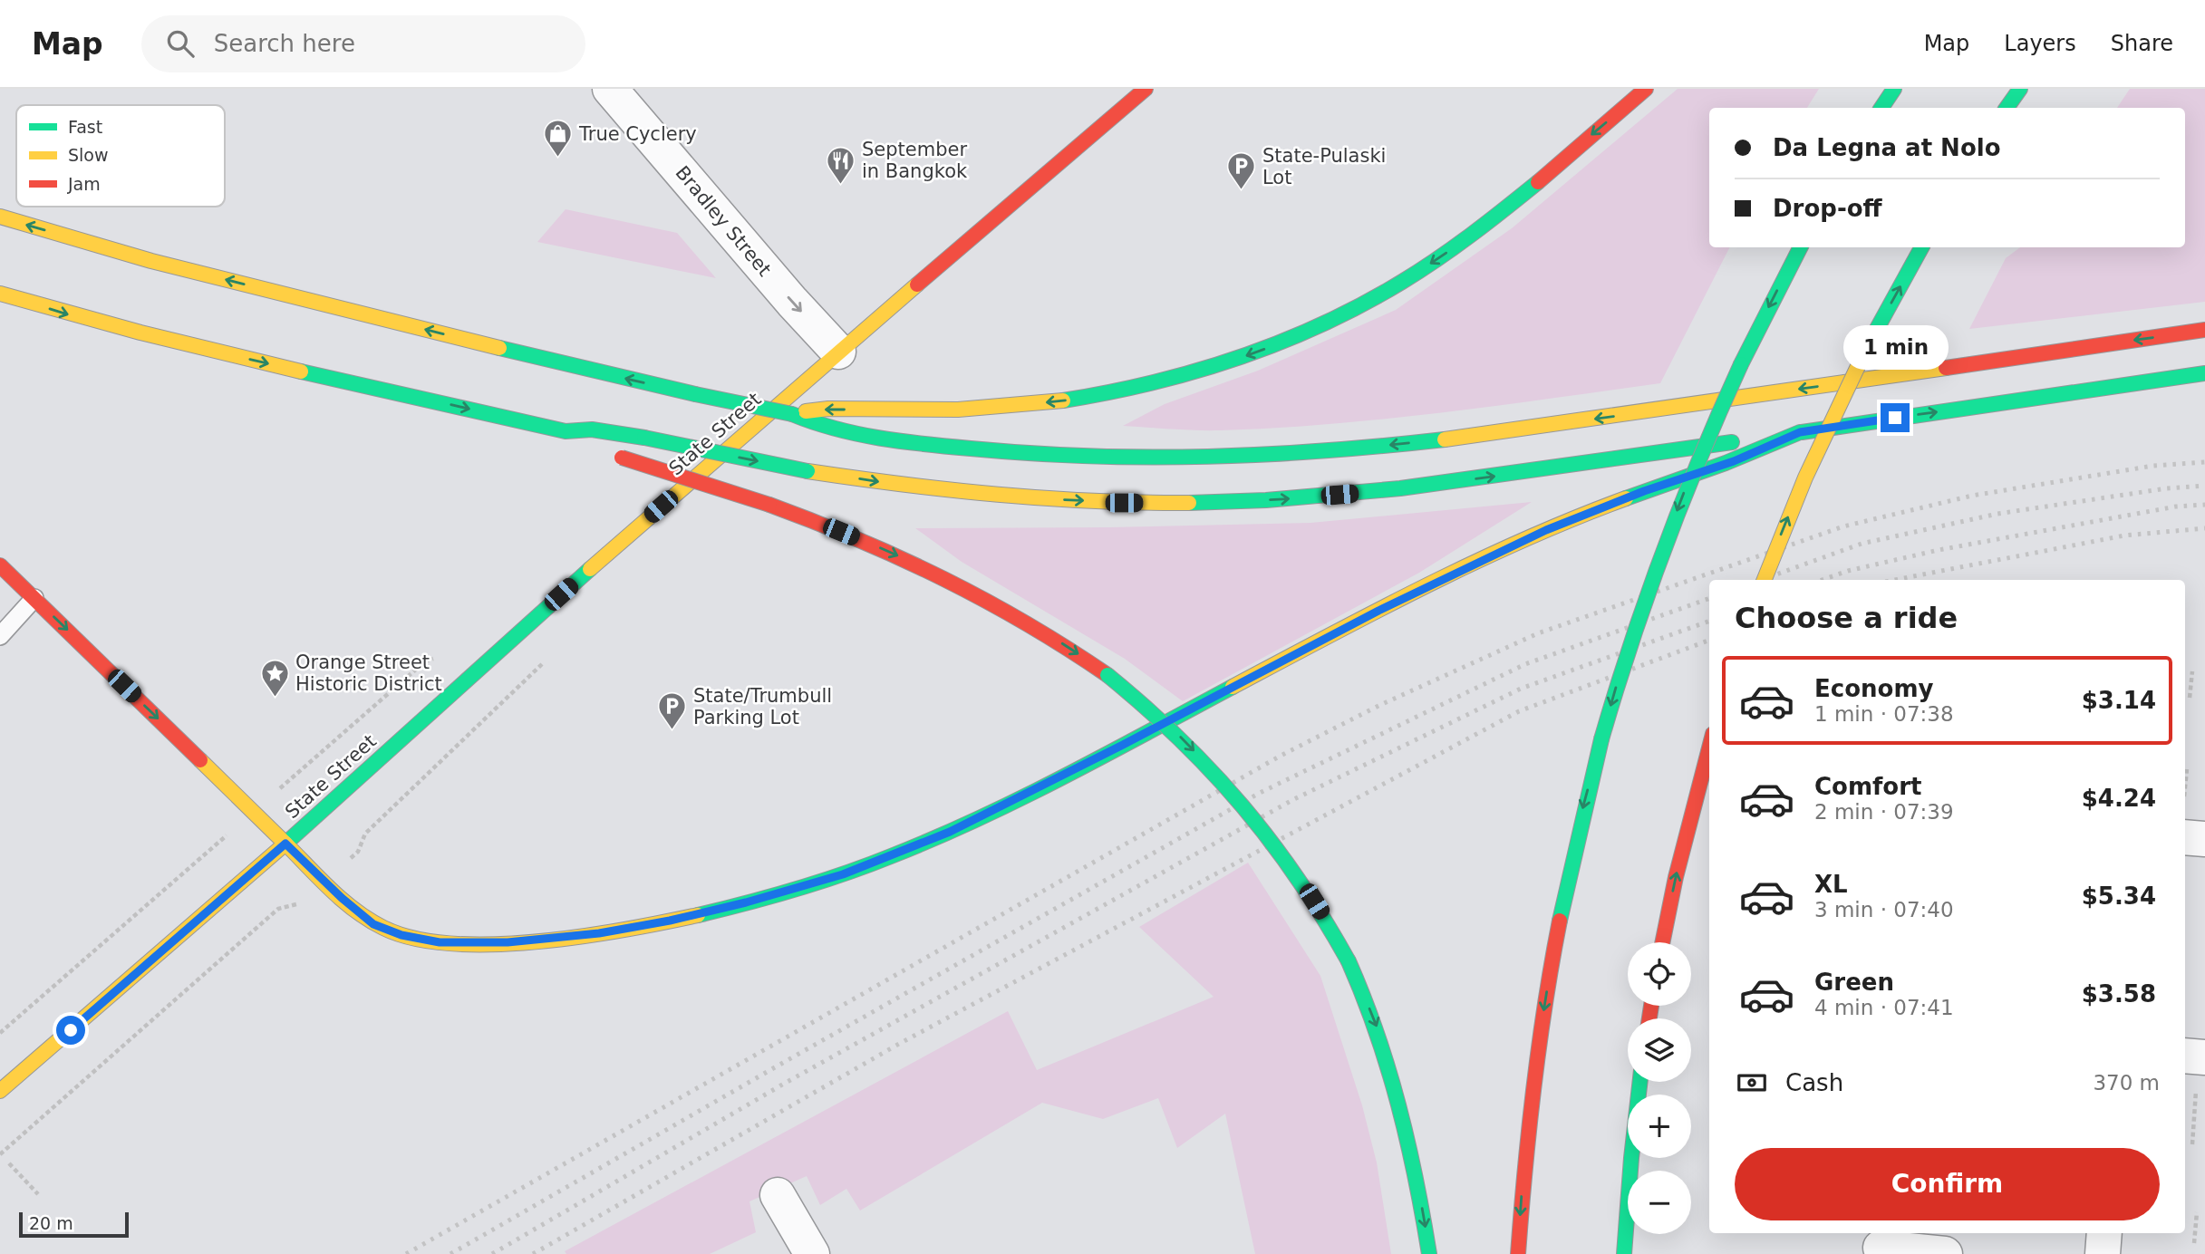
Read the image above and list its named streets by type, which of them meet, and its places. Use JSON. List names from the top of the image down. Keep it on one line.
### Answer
{"streets":{"main road":["State Street"],"street":["Bradley Street"]},"crossings":[["Bradley Street","State Street"]],"one_way":["Bradley Street"],"places":{"shop":["True Cyclery"],"restaurant":["September in Bangkok"],"parking":["State-Pulaski Lot","State/Trumbull Parking Lot"],"place":["Orange Street Historic District"]},"legend":["Fast","Slow","Jam"],"scale_bar":"20 m","page":{"header":"Map","search":"Search here","nav":["Map","Layers","Share"],"banner":["Da Legna at Nolo","Drop-off"],"bubble":"1 min","heading":"Choose a ride","list":[{"name":"Economy","note":"1 min · 07:38","value":"$3.14"},{"name":"Comfort","note":"2 min · 07:39","value":"$4.24"},{"name":"XL","note":"3 min · 07:40","value":"$5.34"},{"name":"Green","note":"4 min · 07:41","value":"$3.58"}],"map_buttons":["+","−"],"pay":["Cash","370 m"],"buttons":"Confirm","scale":"20 m"}}
